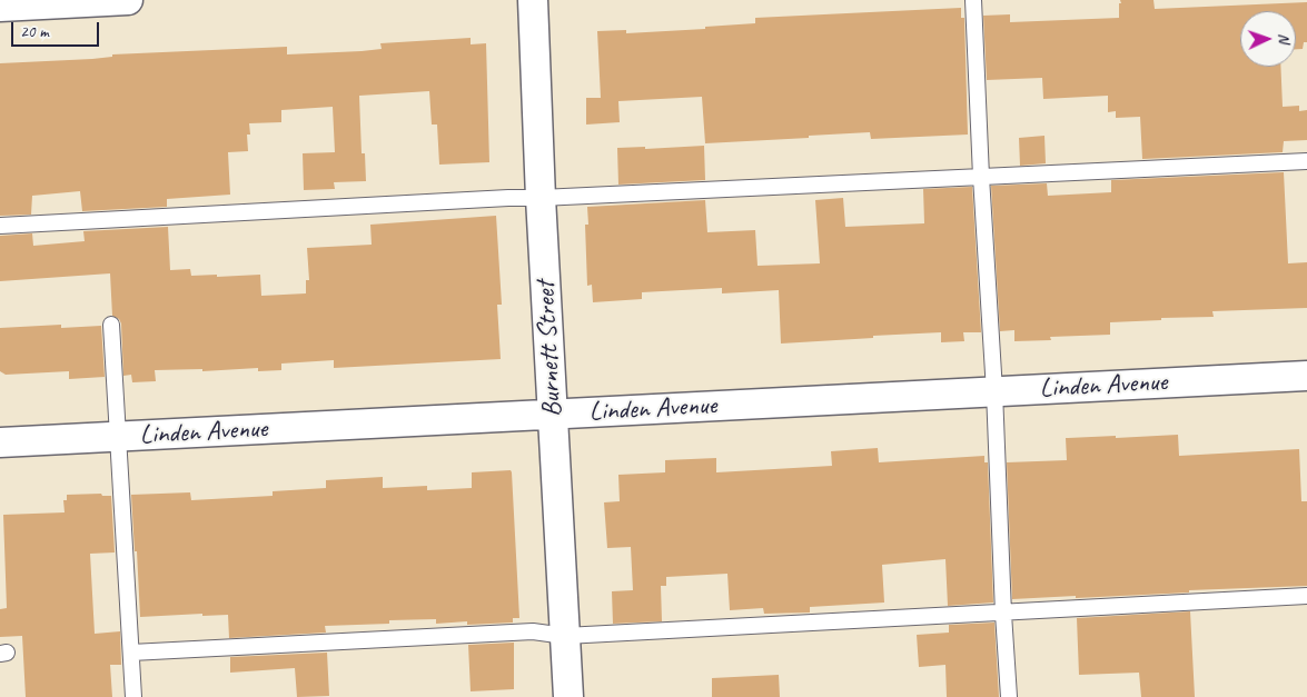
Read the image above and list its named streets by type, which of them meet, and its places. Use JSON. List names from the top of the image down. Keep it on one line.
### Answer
{"streets":{"street":["Burnett Street","Linden Avenue"]},"crossings":[["Burnett Street","Linden Avenue"]],"scale_bar":"20 m","north":"right"}
